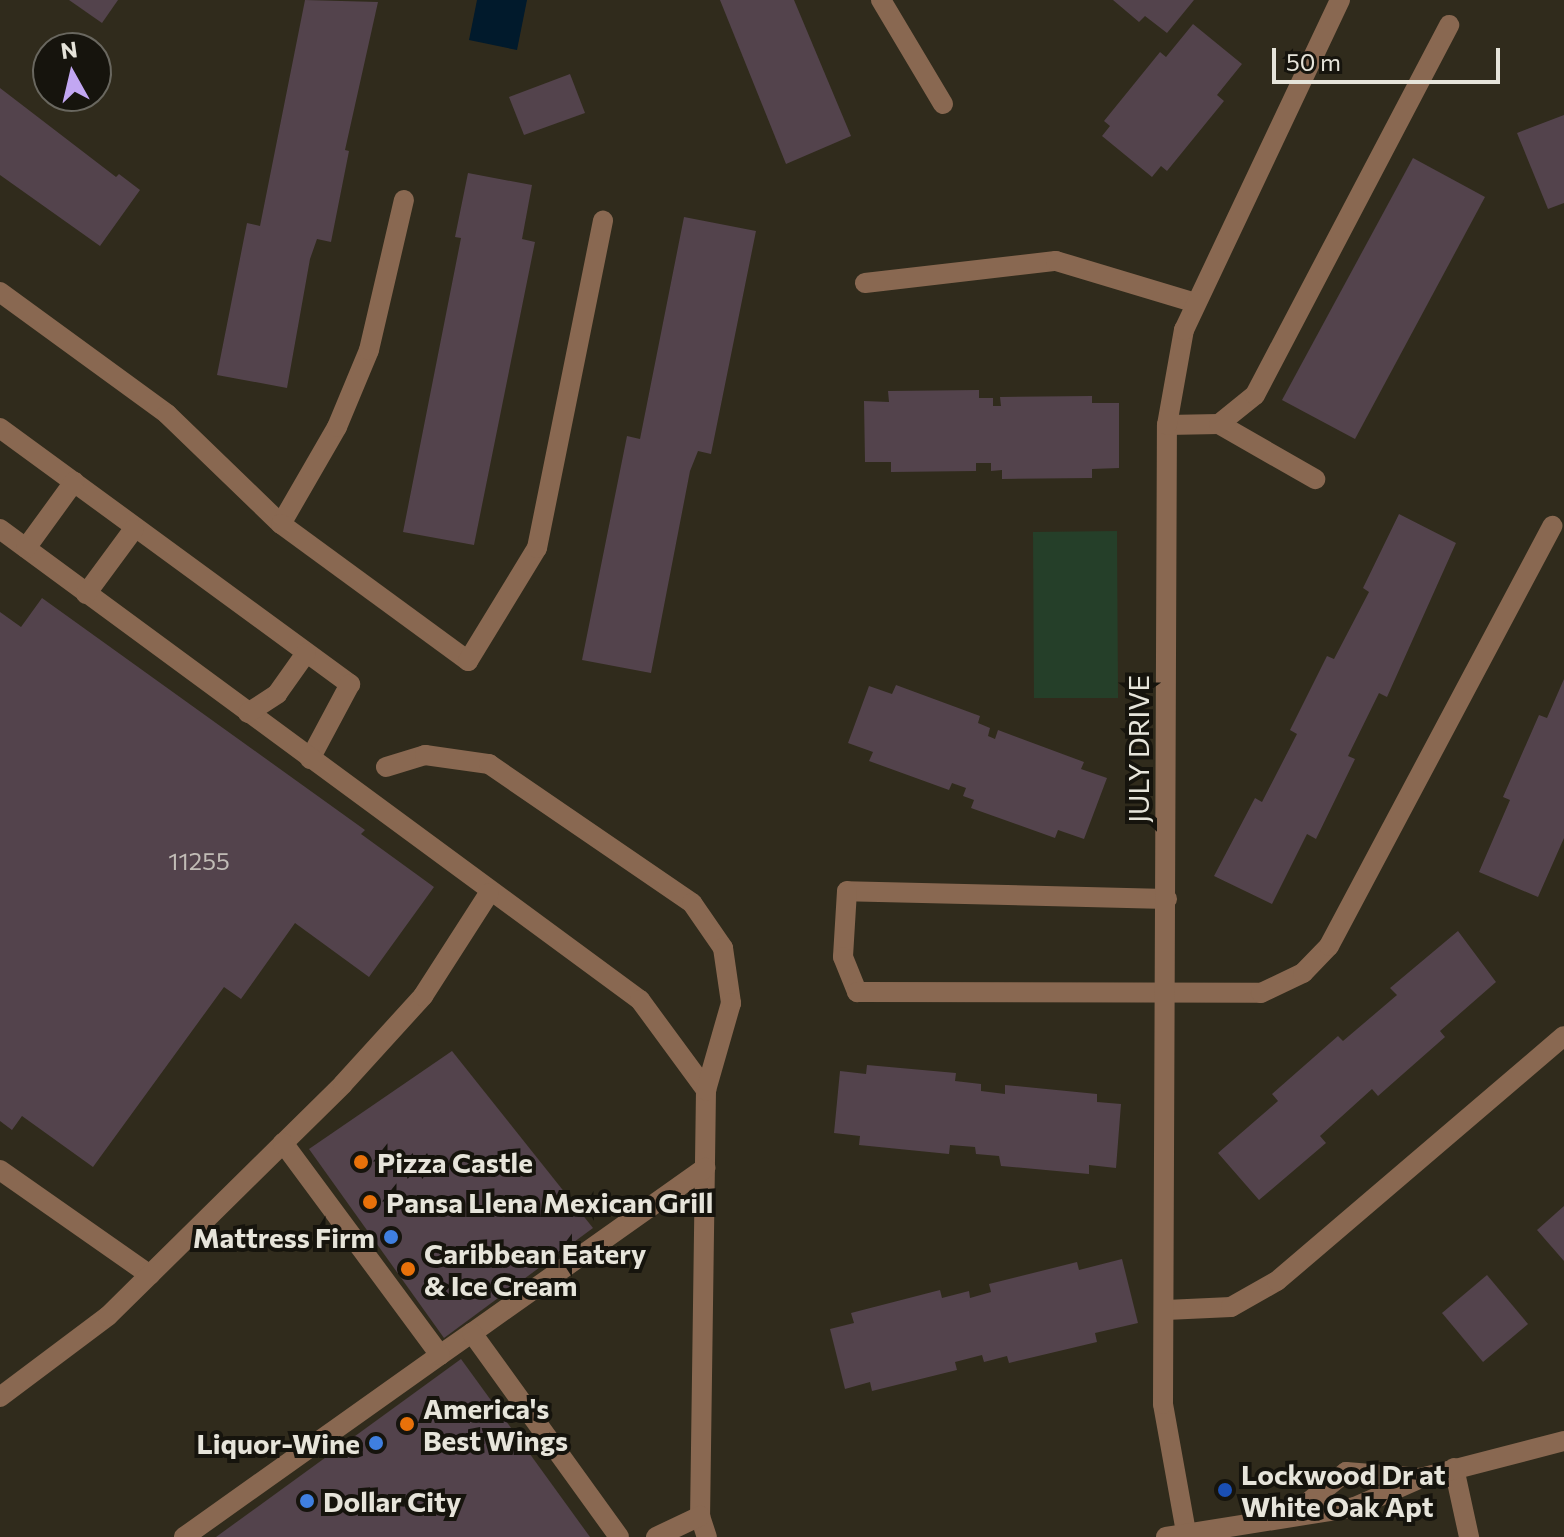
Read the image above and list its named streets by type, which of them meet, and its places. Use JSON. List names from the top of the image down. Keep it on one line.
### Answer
{"streets":{"street":["JULY DRIVE"]},"places":["Pizza Castle","Pansa Llena Mexican Grill","Mattress Firm","Caribbean Eatery & Ice Cream","America's Best Wings","Liquor-Wine","Lockwood Dr at White Oak Apt","Dollar City"],"house_numbers":["11255"],"scale_bar":"50 m","north":"top"}
